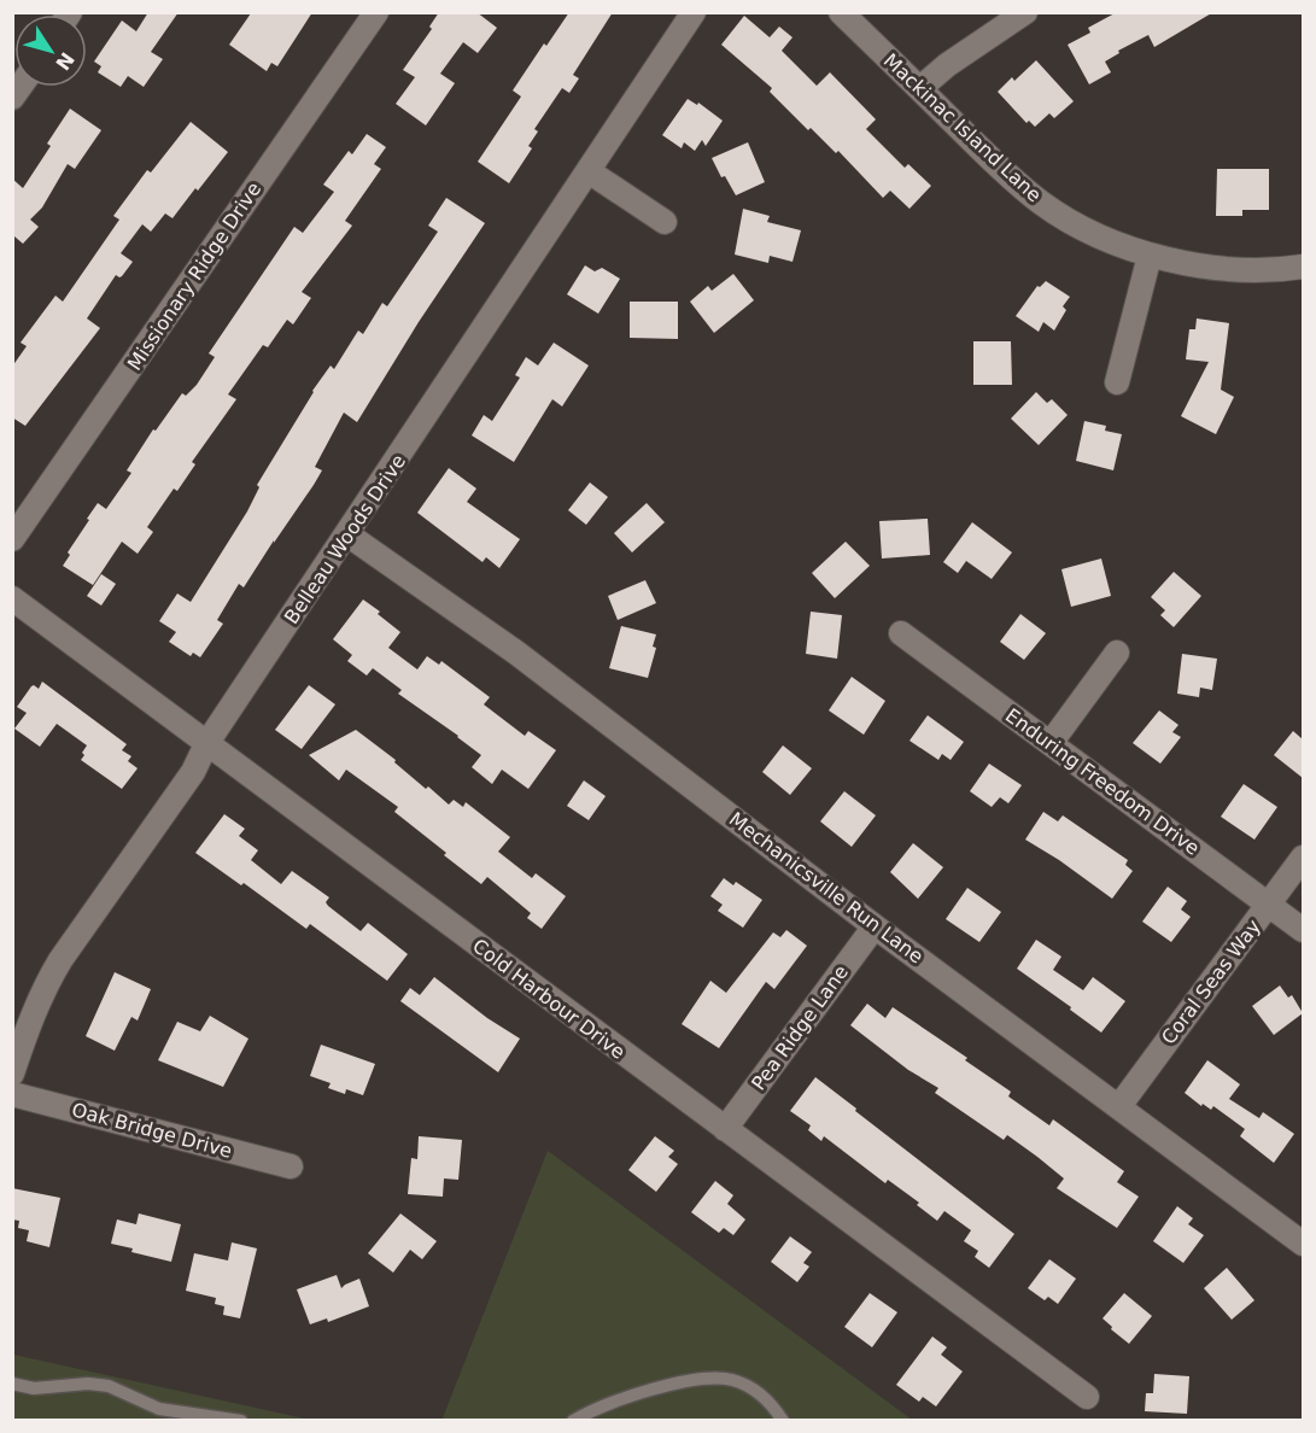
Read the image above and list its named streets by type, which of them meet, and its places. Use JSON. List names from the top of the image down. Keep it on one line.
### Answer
{"streets":{"street":["Mackinac Island Lane","Missionary Ridge Drive","Belleau Woods Drive","Enduring Freedom Drive","Mechanicsville Run Lane","Coral Seas Way","Cold Harbour Drive","Pea Ridge Lane","Oak Bridge Drive"]},"crossings":[["Belleau Woods Drive","Mechanicsville Run Lane"],["Belleau Woods Drive","Cold Harbour Drive"],["Enduring Freedom Drive","Coral Seas Way"],["Mechanicsville Run Lane","Coral Seas Way"],["Mechanicsville Run Lane","Pea Ridge Lane"],["Cold Harbour Drive","Pea Ridge Lane"]],"north":"bottom right"}
